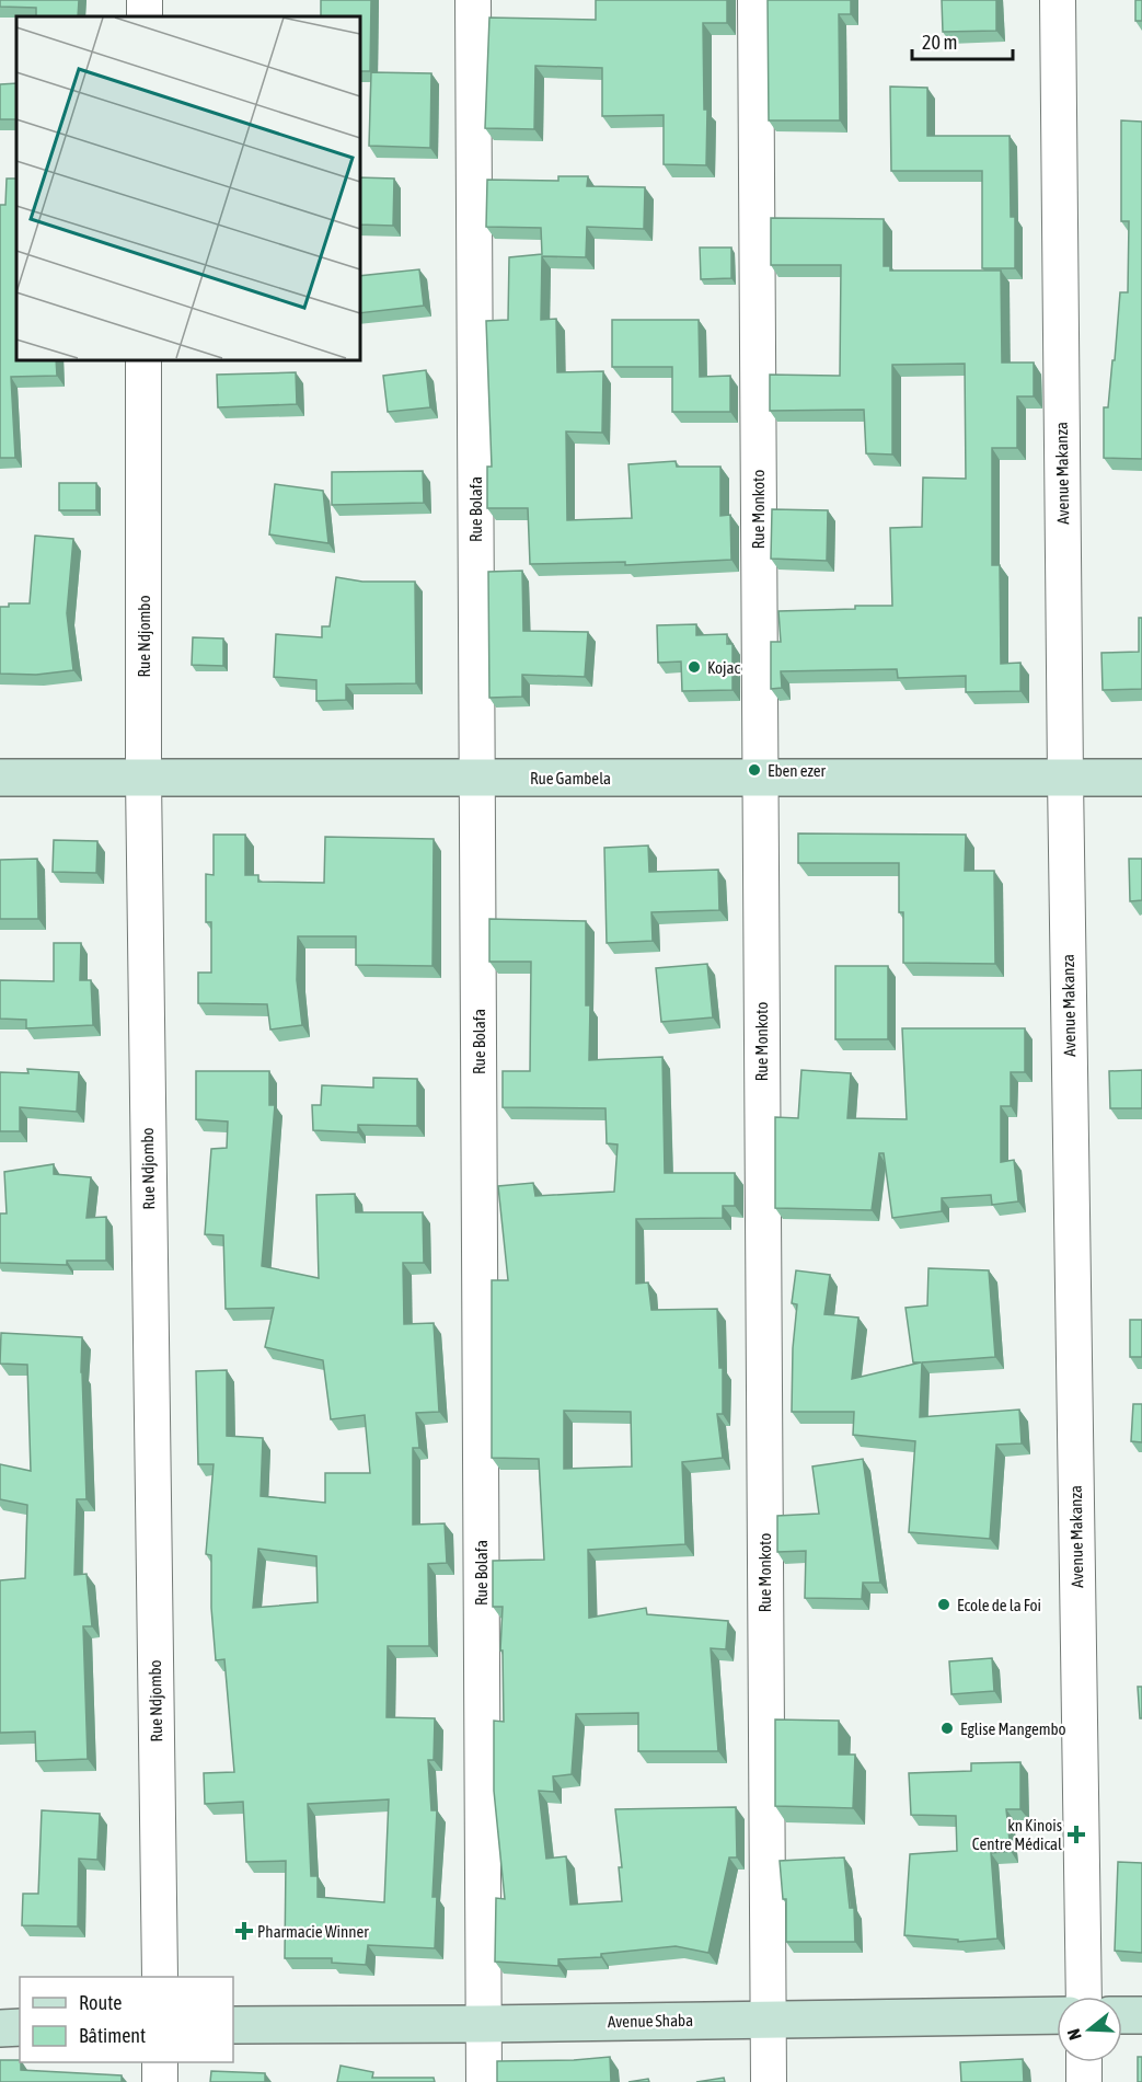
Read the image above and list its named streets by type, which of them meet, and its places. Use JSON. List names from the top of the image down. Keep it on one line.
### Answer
{"streets":{"street":["Avenue Makanza","Rue Bolafa","Rue Monkoto","Rue Ndjombo","Rue Gambela","Avenue Shaba"]},"crossings":[["Avenue Makanza","Rue Gambela"],["Rue Bolafa","Rue Gambela"],["Rue Bolafa","Avenue Shaba"],["Rue Monkoto","Rue Gambela"],["Rue Monkoto","Avenue Shaba"],["Rue Ndjombo","Rue Gambela"]],"places":{"other":["Kojac","Eben ezer","Ecole de la Foi","Eglise Mangembo"],"health":["kn Kinois Centre Médical","Pharmacie Winner"]},"legend":["Route","Bâtiment"],"scale_bar":"20 m","north":"left"}
